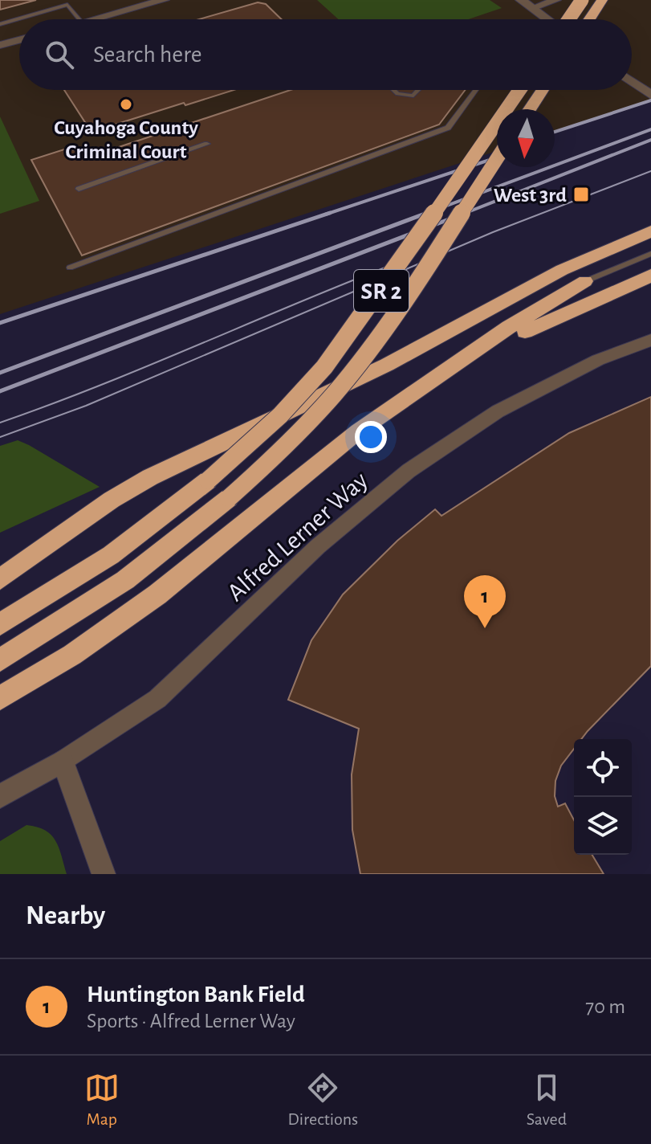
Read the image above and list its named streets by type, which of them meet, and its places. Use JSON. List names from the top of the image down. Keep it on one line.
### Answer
{"streets":{"highway":["SR 2"],"street":["Alfred Lerner Way"]},"places":{"other":["Cuyahoga County Criminal Court"],"transit":["West 3rd"]},"north":"bottom","page":{"search":"Search here","pins":"1","heading":"Nearby","list":[{"mark":"1","name":"Huntington Bank Field","note":"Sports · Alfred Lerner Way","value":"70 m"}],"nav":["Map","Directions","Saved"]}}
